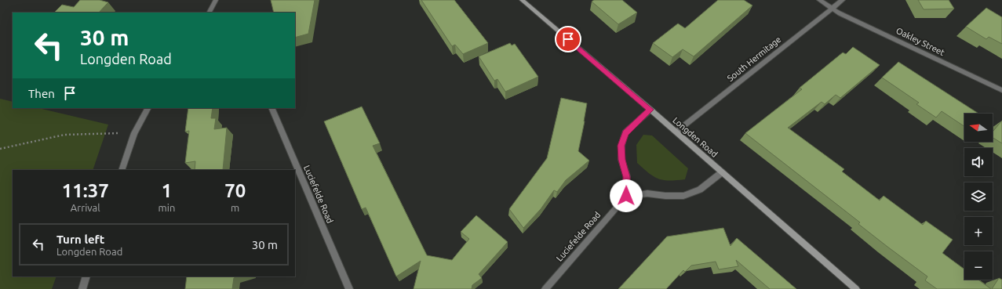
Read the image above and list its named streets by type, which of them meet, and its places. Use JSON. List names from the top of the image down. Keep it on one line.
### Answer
{"streets":{"street":["Oakley Street","South Hermitage","Longden Road","Luciefelde Road"]},"crossings":[["Oakley Street","South Hermitage"],["South Hermitage","Longden Road"]],"north":"left","page":{"turn":["30 m","Longden Road"],"then":"Then","map_buttons":["+","−"],"eta":["11:37","Arrival","1","min","70","m"],"list":[{"name":"Turn left","note":"Longden Road","value":"30 m"}]}}
